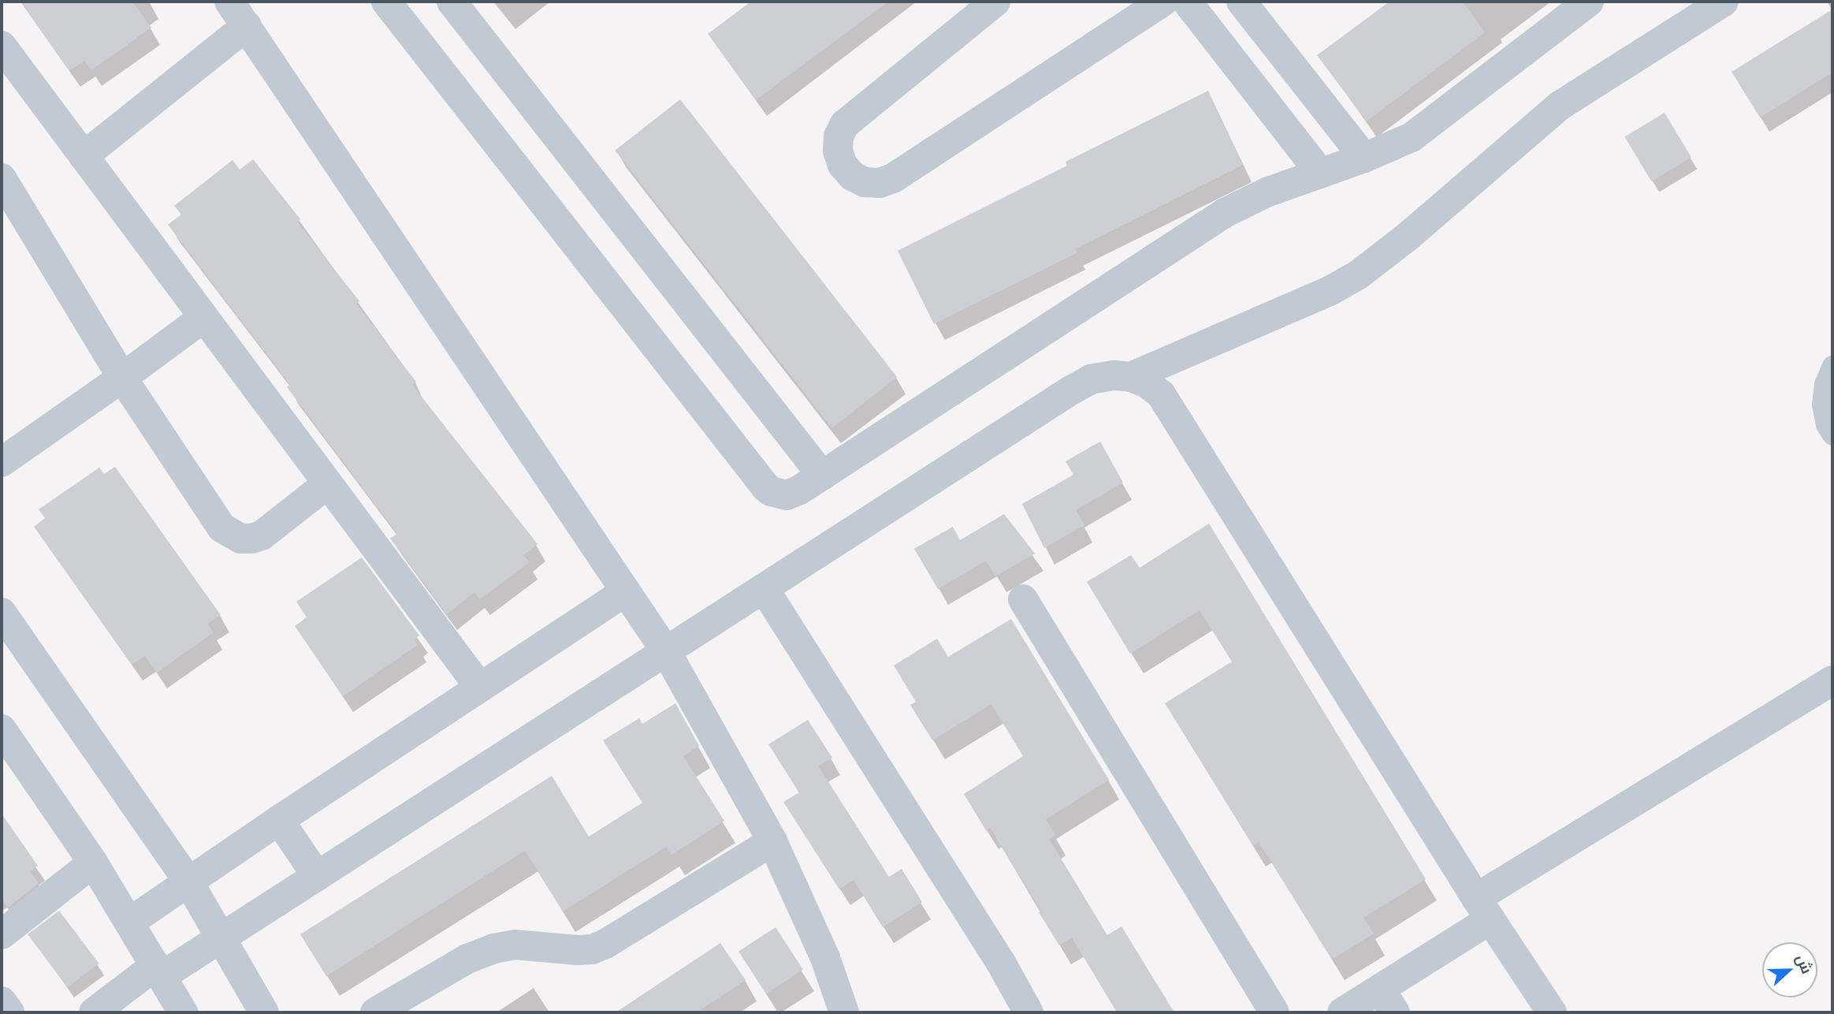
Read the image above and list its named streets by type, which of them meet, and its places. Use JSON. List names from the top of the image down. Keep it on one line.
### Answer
{"north":"right"}
